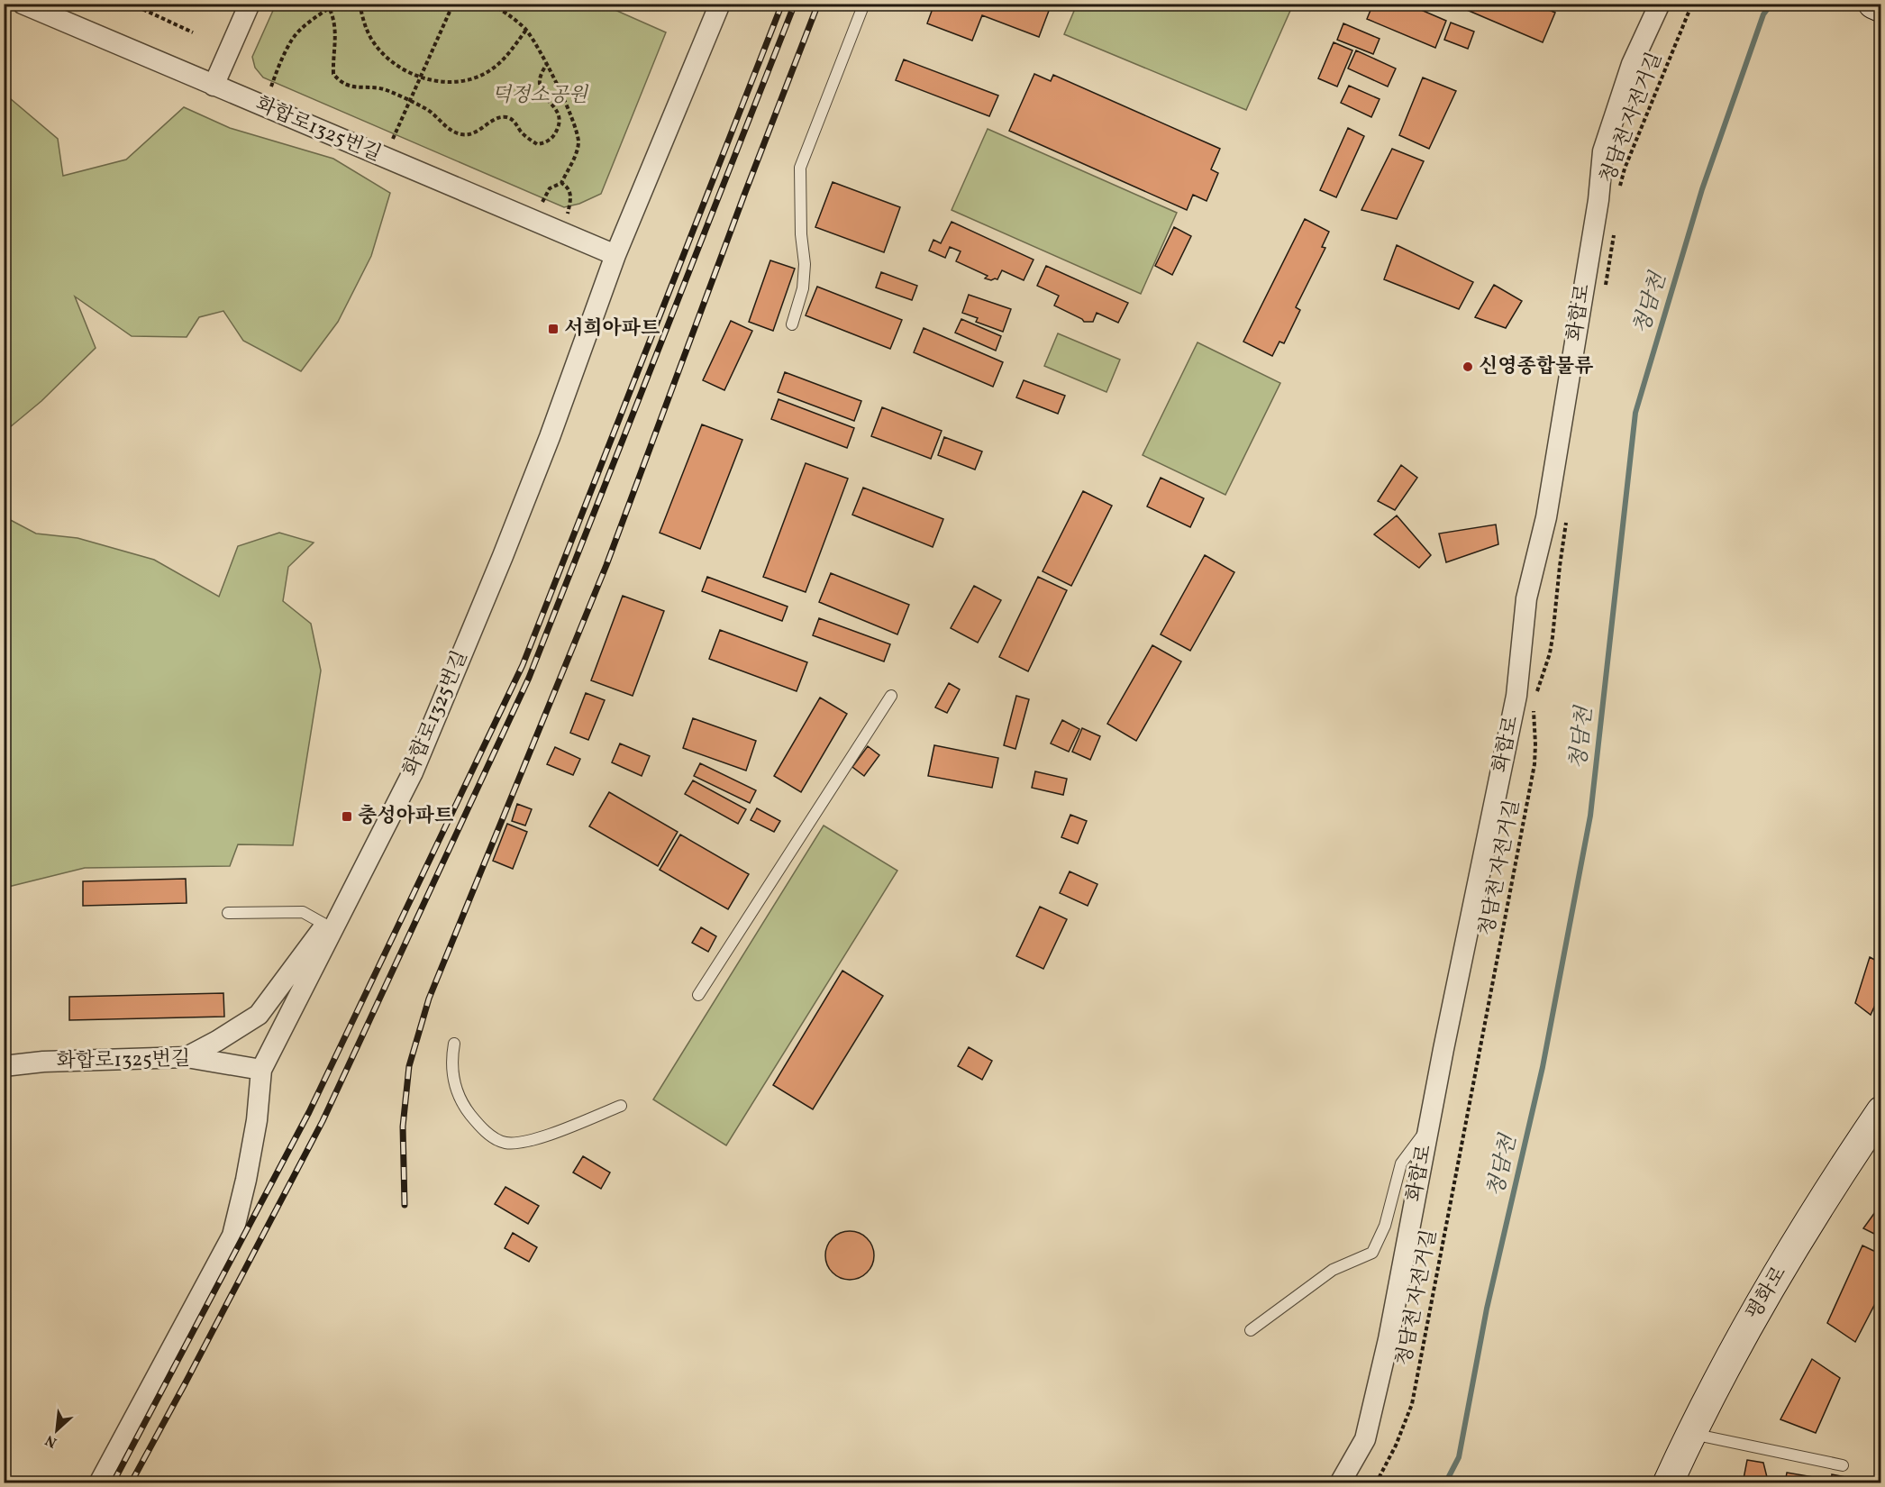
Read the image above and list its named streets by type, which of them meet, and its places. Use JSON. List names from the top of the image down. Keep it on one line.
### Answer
{"streets":{"main road":["평화로"],"street":["화합로1325번길","화합로"],"path":["청담천 자전거길"]},"water":["청담천"],"parks":["덕정소공원"],"places":{"transit":["서희아파트","충성아파트"],"other":["신영종합물류"]},"north":"bottom left"}
